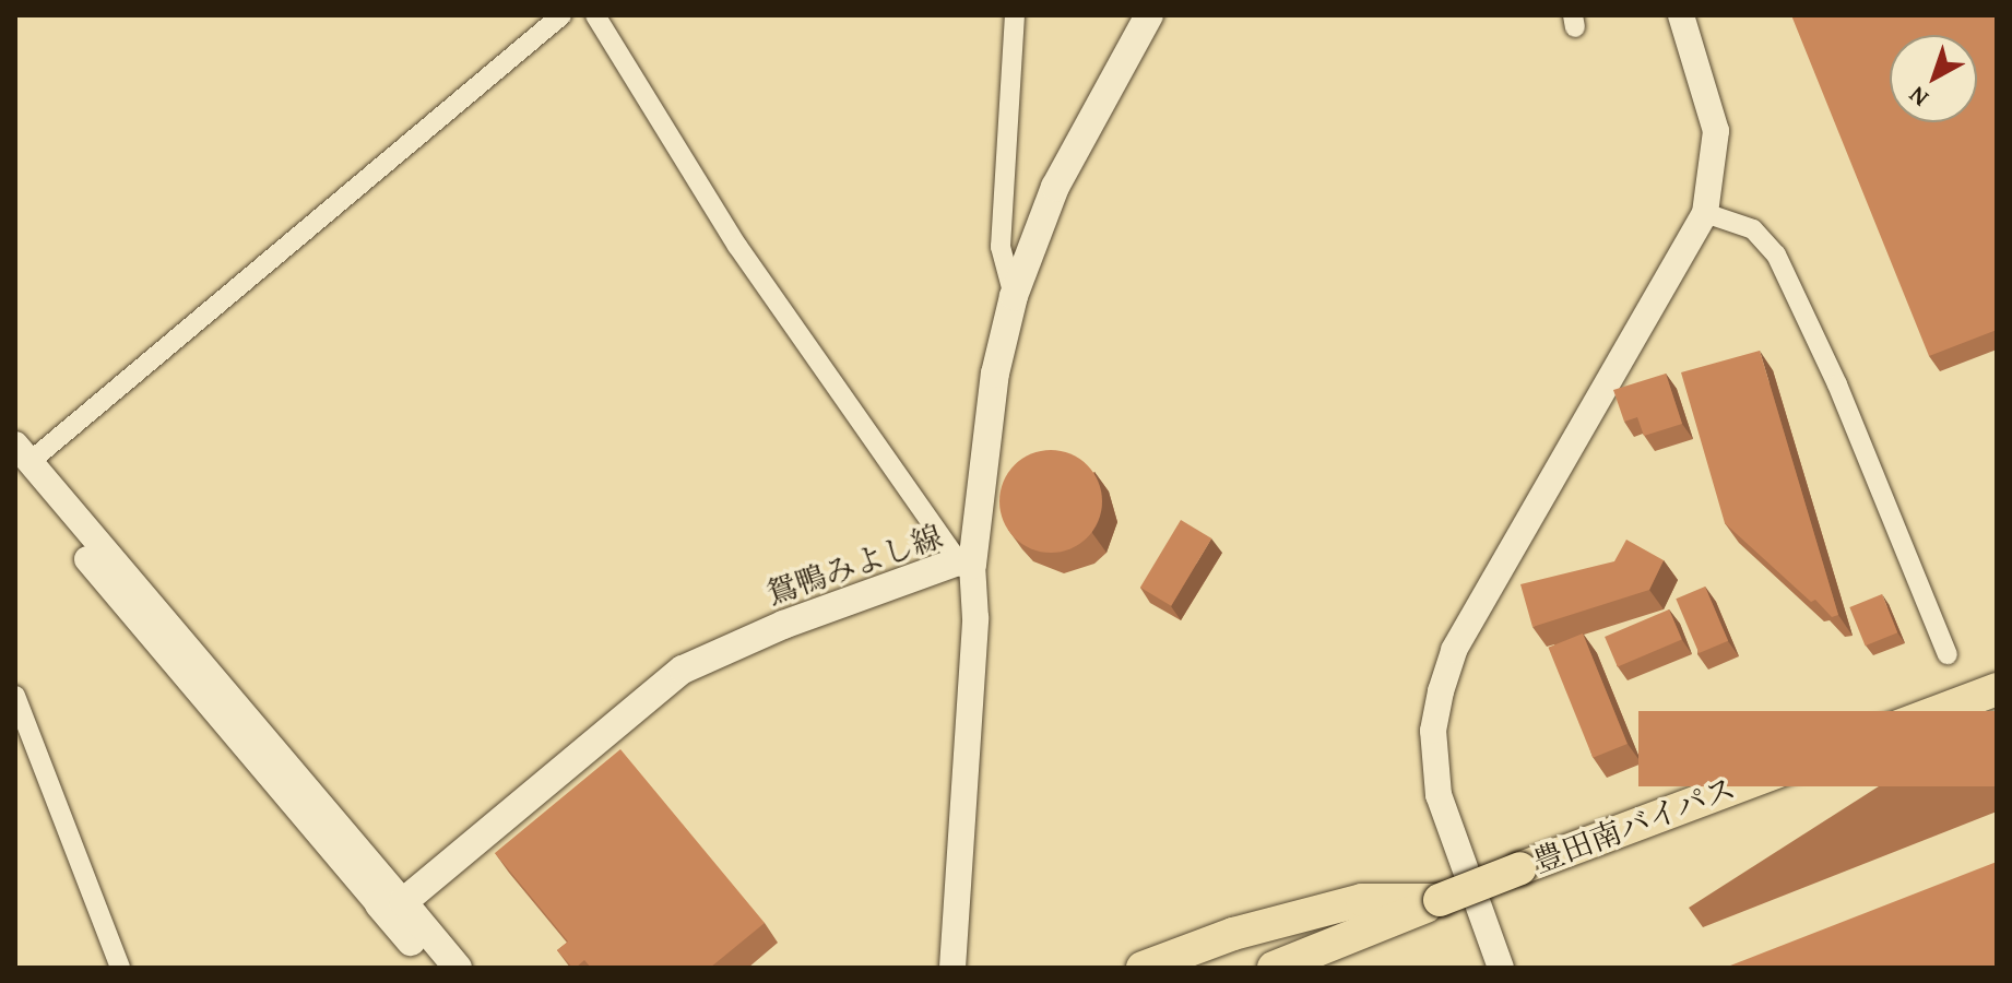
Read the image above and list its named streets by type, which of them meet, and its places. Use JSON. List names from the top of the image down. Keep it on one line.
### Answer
{"streets":{"highway":["豊田南バイパス"],"main road":["鴛鴨みよし線"]},"north":"bottom left"}
